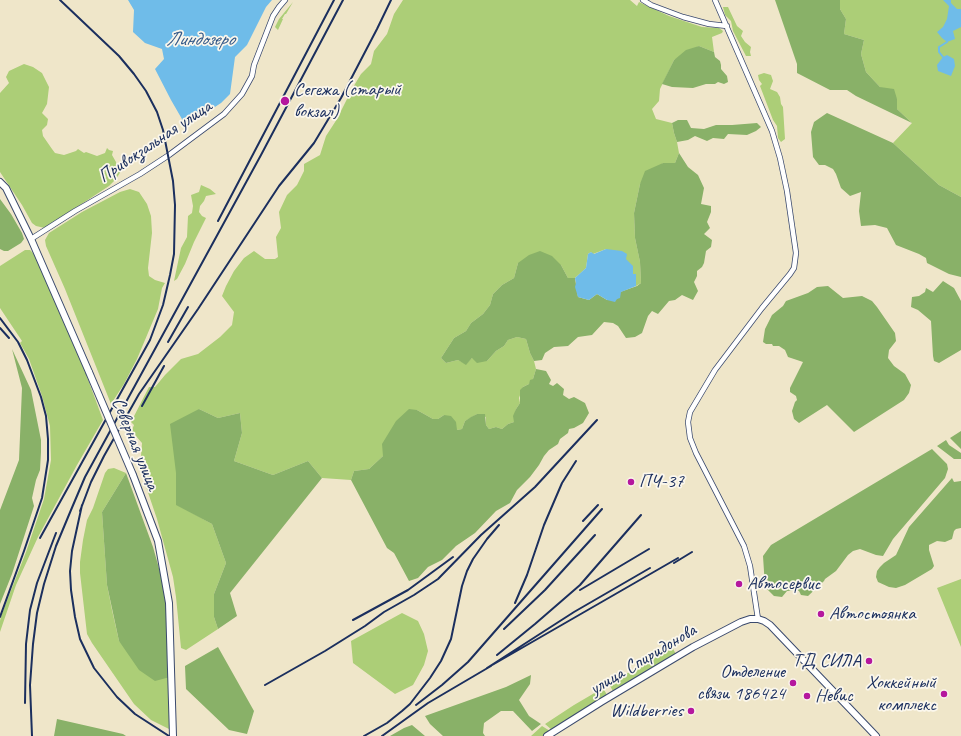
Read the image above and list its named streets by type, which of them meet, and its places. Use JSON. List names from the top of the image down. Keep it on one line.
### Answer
{"streets":{"street":["Привокзальная улица","Северная улица","улица Спиридонова"]},"crossings":[["Привокзальная улица","Северная улица"]],"water":["Линдозеро"],"places":["Сегежа (старый вокзал)","ПЧ-37","Автосервис","Автостоянка","ТД СИЛА","Отделение связи 186424","Хоккейный комплекс","Невис","Wildberries"]}
